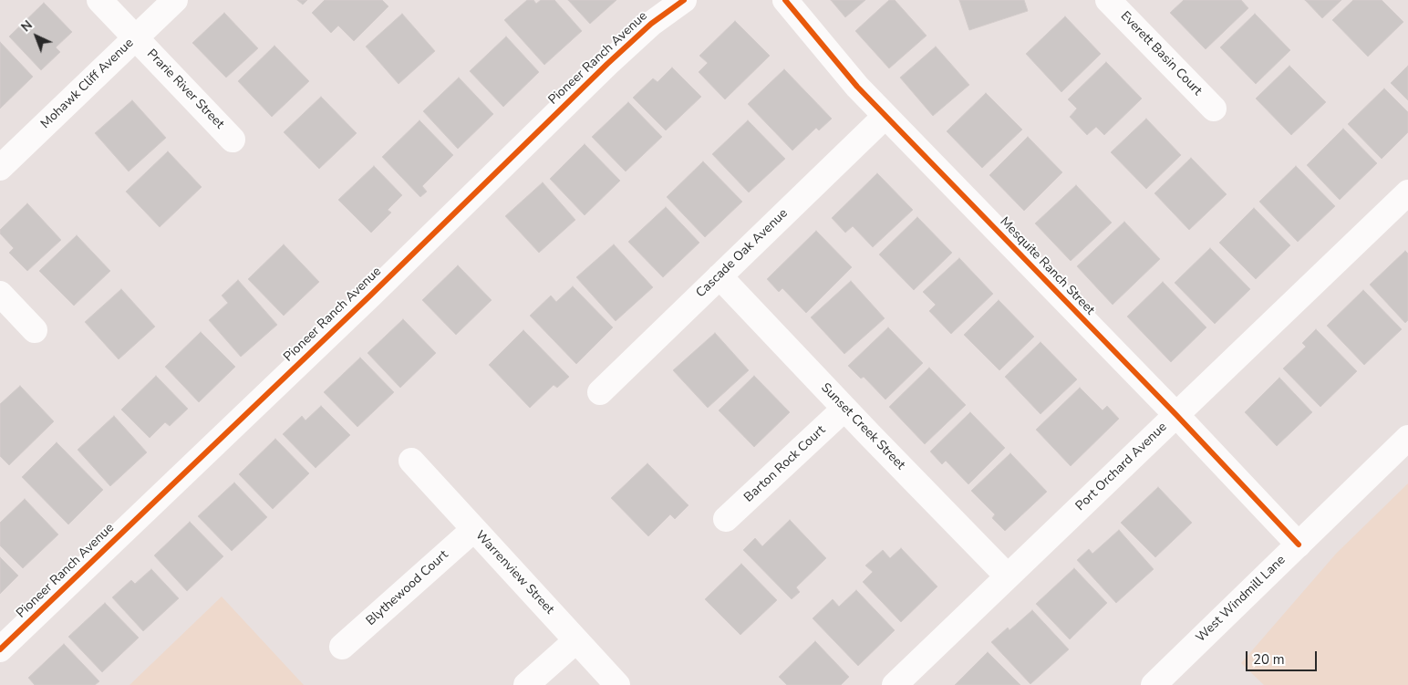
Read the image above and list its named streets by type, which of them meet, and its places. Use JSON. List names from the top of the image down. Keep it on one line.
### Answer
{"streets":{"street":["Everett Basin Court","Pioneer Ranch Avenue","Mohawk Cliff Avenue","Prarie River Street","Cascade Oak Avenue","Mesquite Ranch Street","Sunset Creek Street","Barton Rock Court","Port Orchard Avenue","Warrenview Street","Blythewood Court","West Windmill Lane"]},"crossings":[["Mohawk Cliff Avenue","Prarie River Street"],["Cascade Oak Avenue","Mesquite Ranch Street"],["Cascade Oak Avenue","Sunset Creek Street"],["Mesquite Ranch Street","Port Orchard Avenue"],["Mesquite Ranch Street","West Windmill Lane"],["Sunset Creek Street","Barton Rock Court"],["Sunset Creek Street","Port Orchard Avenue"],["Warrenview Street","Blythewood Court"]],"scale_bar":"20 m","north":"top left"}
